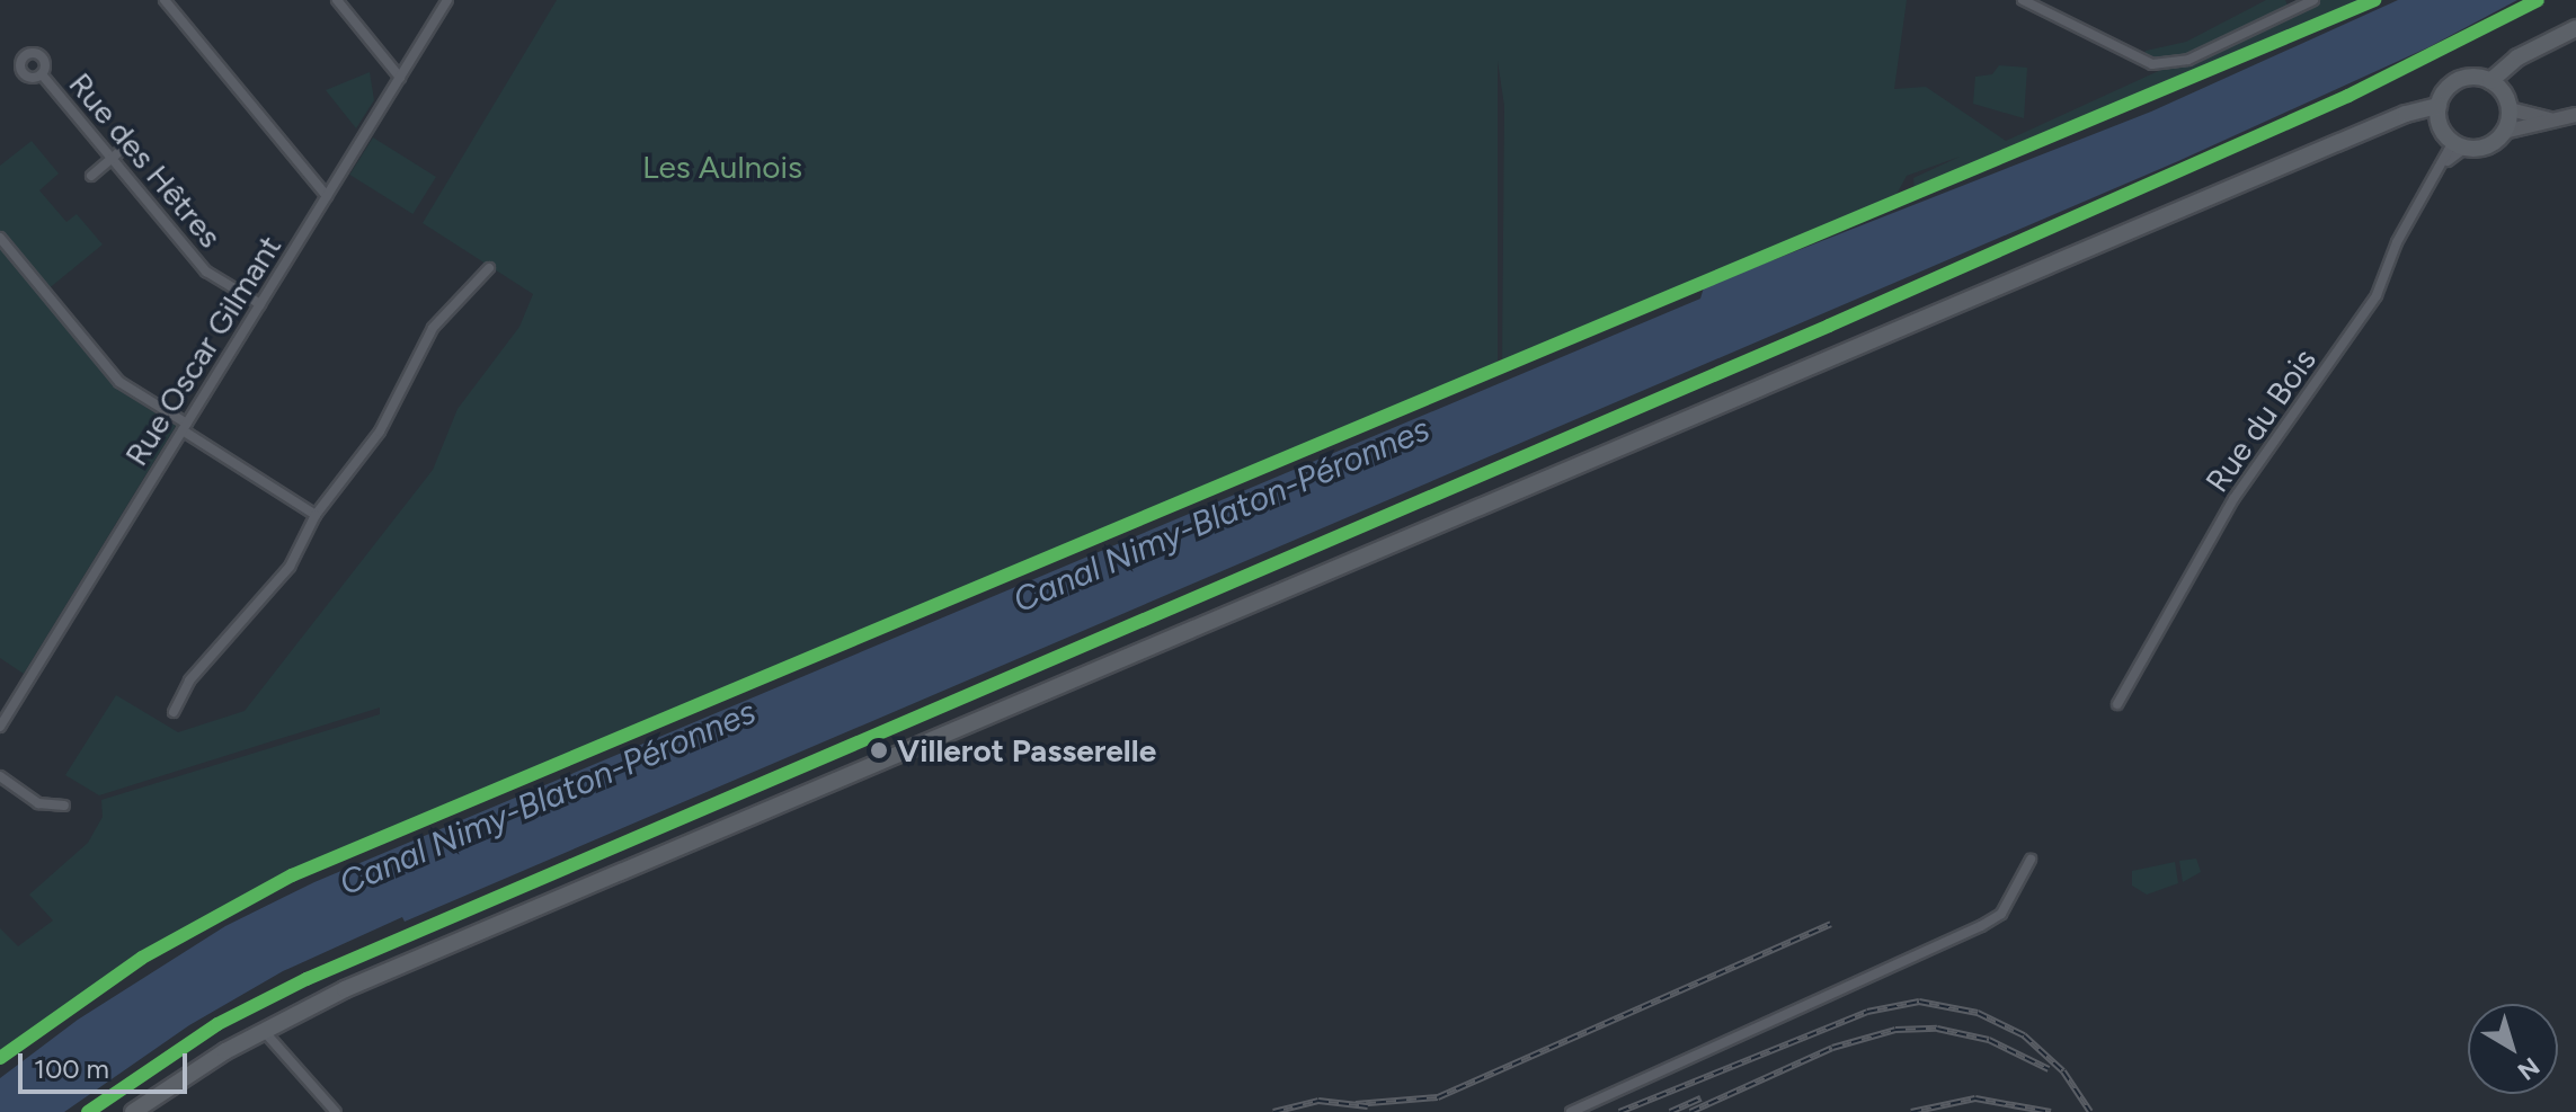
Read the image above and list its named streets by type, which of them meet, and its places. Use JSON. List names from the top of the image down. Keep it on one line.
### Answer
{"streets":{"street":["Rue des Hêtres","Rue Oscar Gilmant","Rue du Bois"]},"crossings":[["Rue des Hêtres","Rue Oscar Gilmant"]],"water":["Canal Nimy-Blaton-Péronnes"],"parks":["Les Aulnois"],"places":["Villerot Passerelle"],"scale_bar":"100 m","north":"bottom right"}
